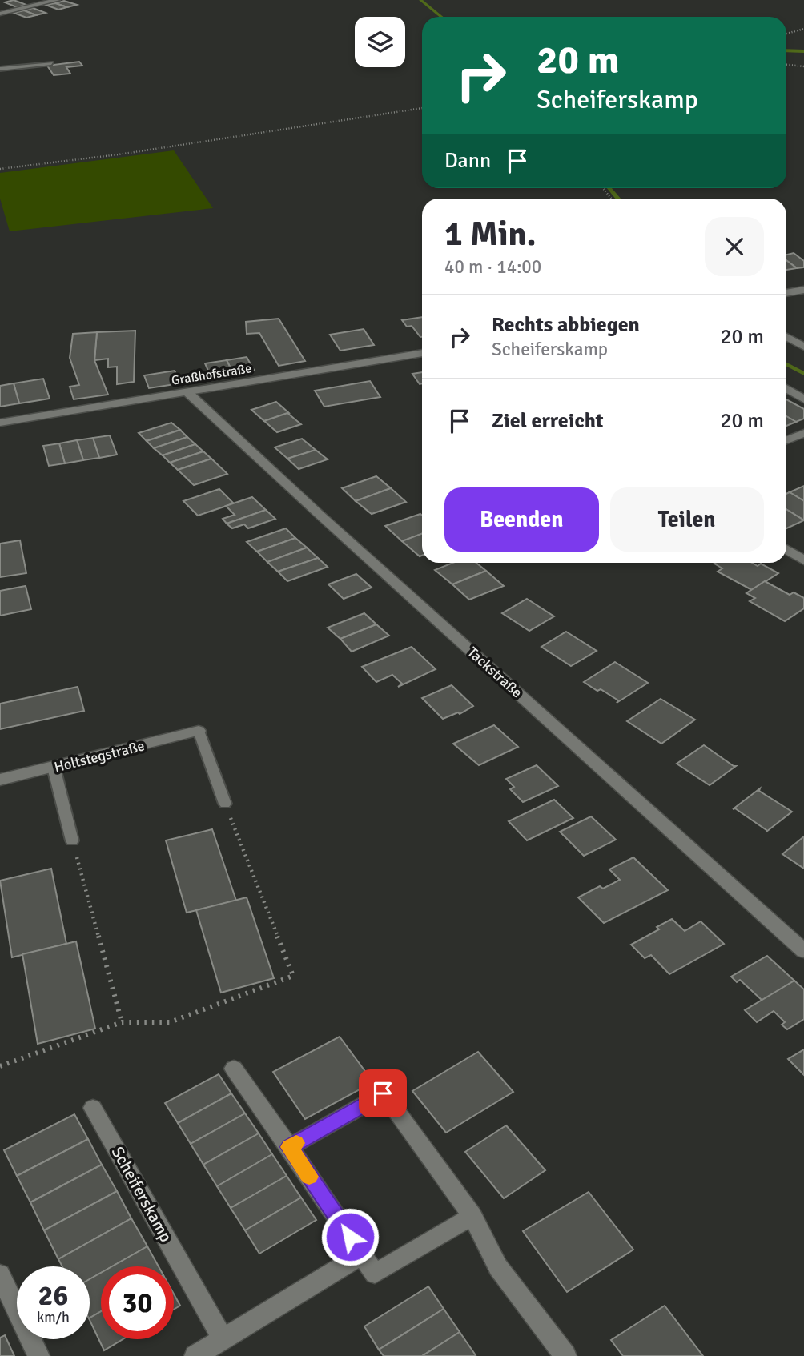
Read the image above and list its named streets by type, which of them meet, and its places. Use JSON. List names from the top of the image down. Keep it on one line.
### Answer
{"streets":{"street":["Graßhofstraße","Tackstraße","Holtstegstraße","Scheiferskamp"]},"crossings":[["Graßhofstraße","Tackstraße"]],"page":{"turn":["20 m","Scheiferskamp"],"then":"Dann","heading":["1 Min.","40 m · 14:00"],"list":[{"name":"Rechts abbiegen","note":"Scheiferskamp","value":"20 m"},{"name":"Ziel erreicht","value":"20 m"}],"buttons":["Beenden","Teilen"],"speed":"26 km/h","limit":"30"}}
